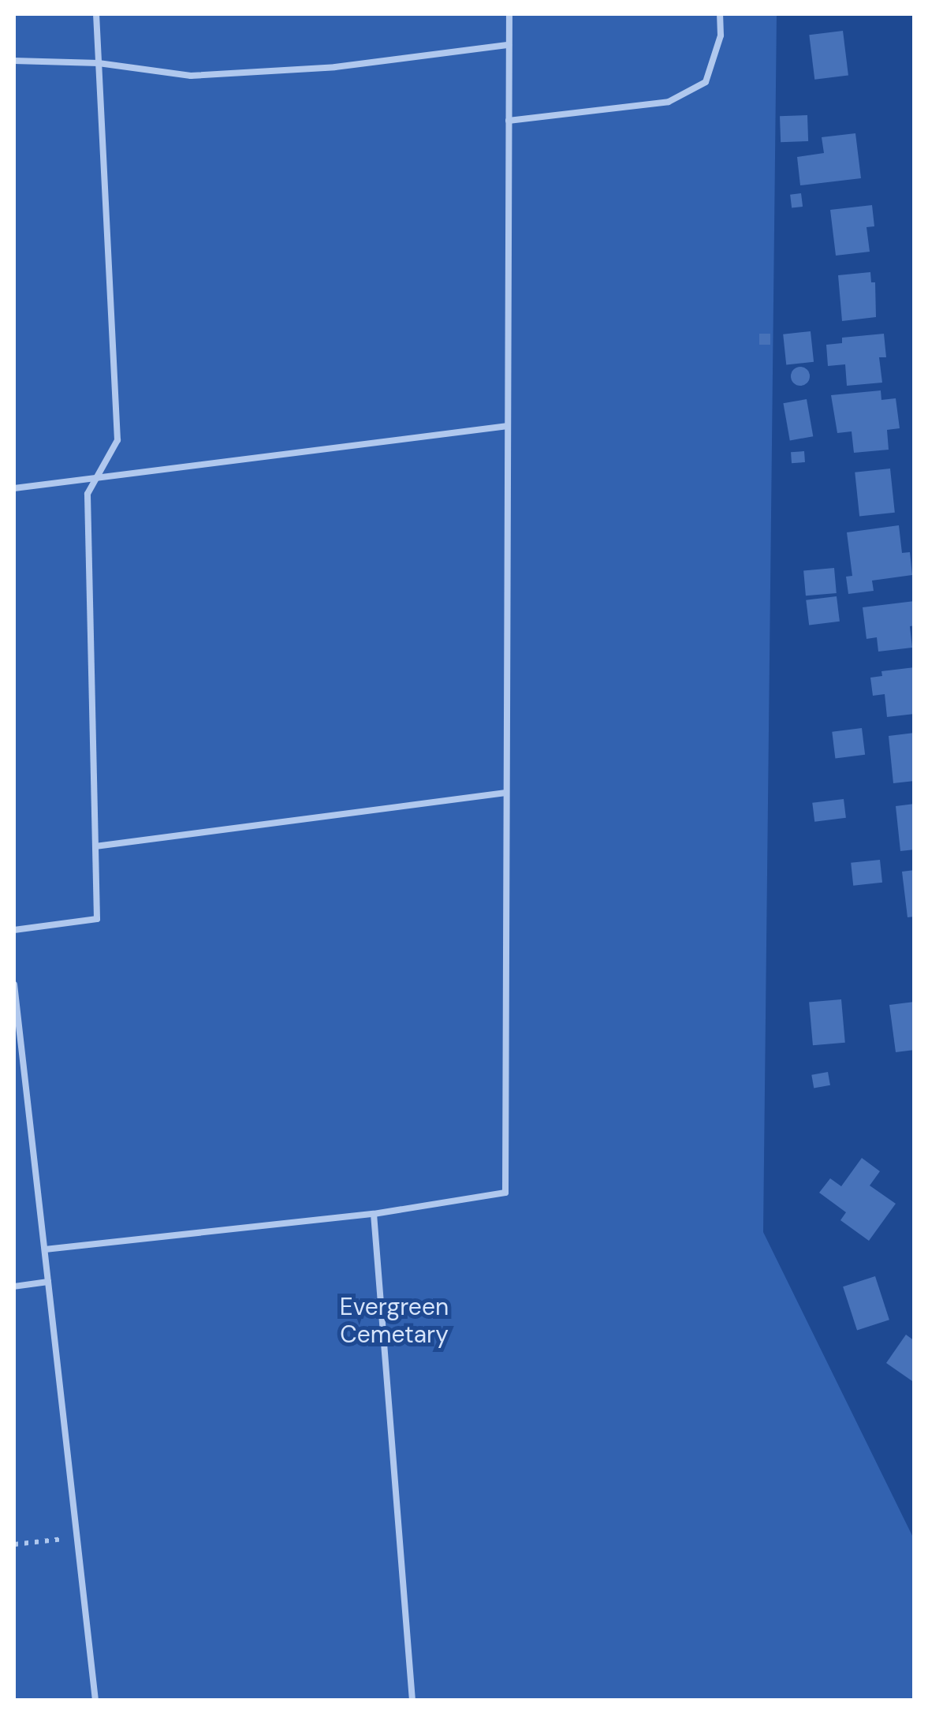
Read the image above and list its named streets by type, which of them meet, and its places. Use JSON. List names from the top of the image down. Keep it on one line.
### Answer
{"parks":["Evergreen Cemetary"]}
